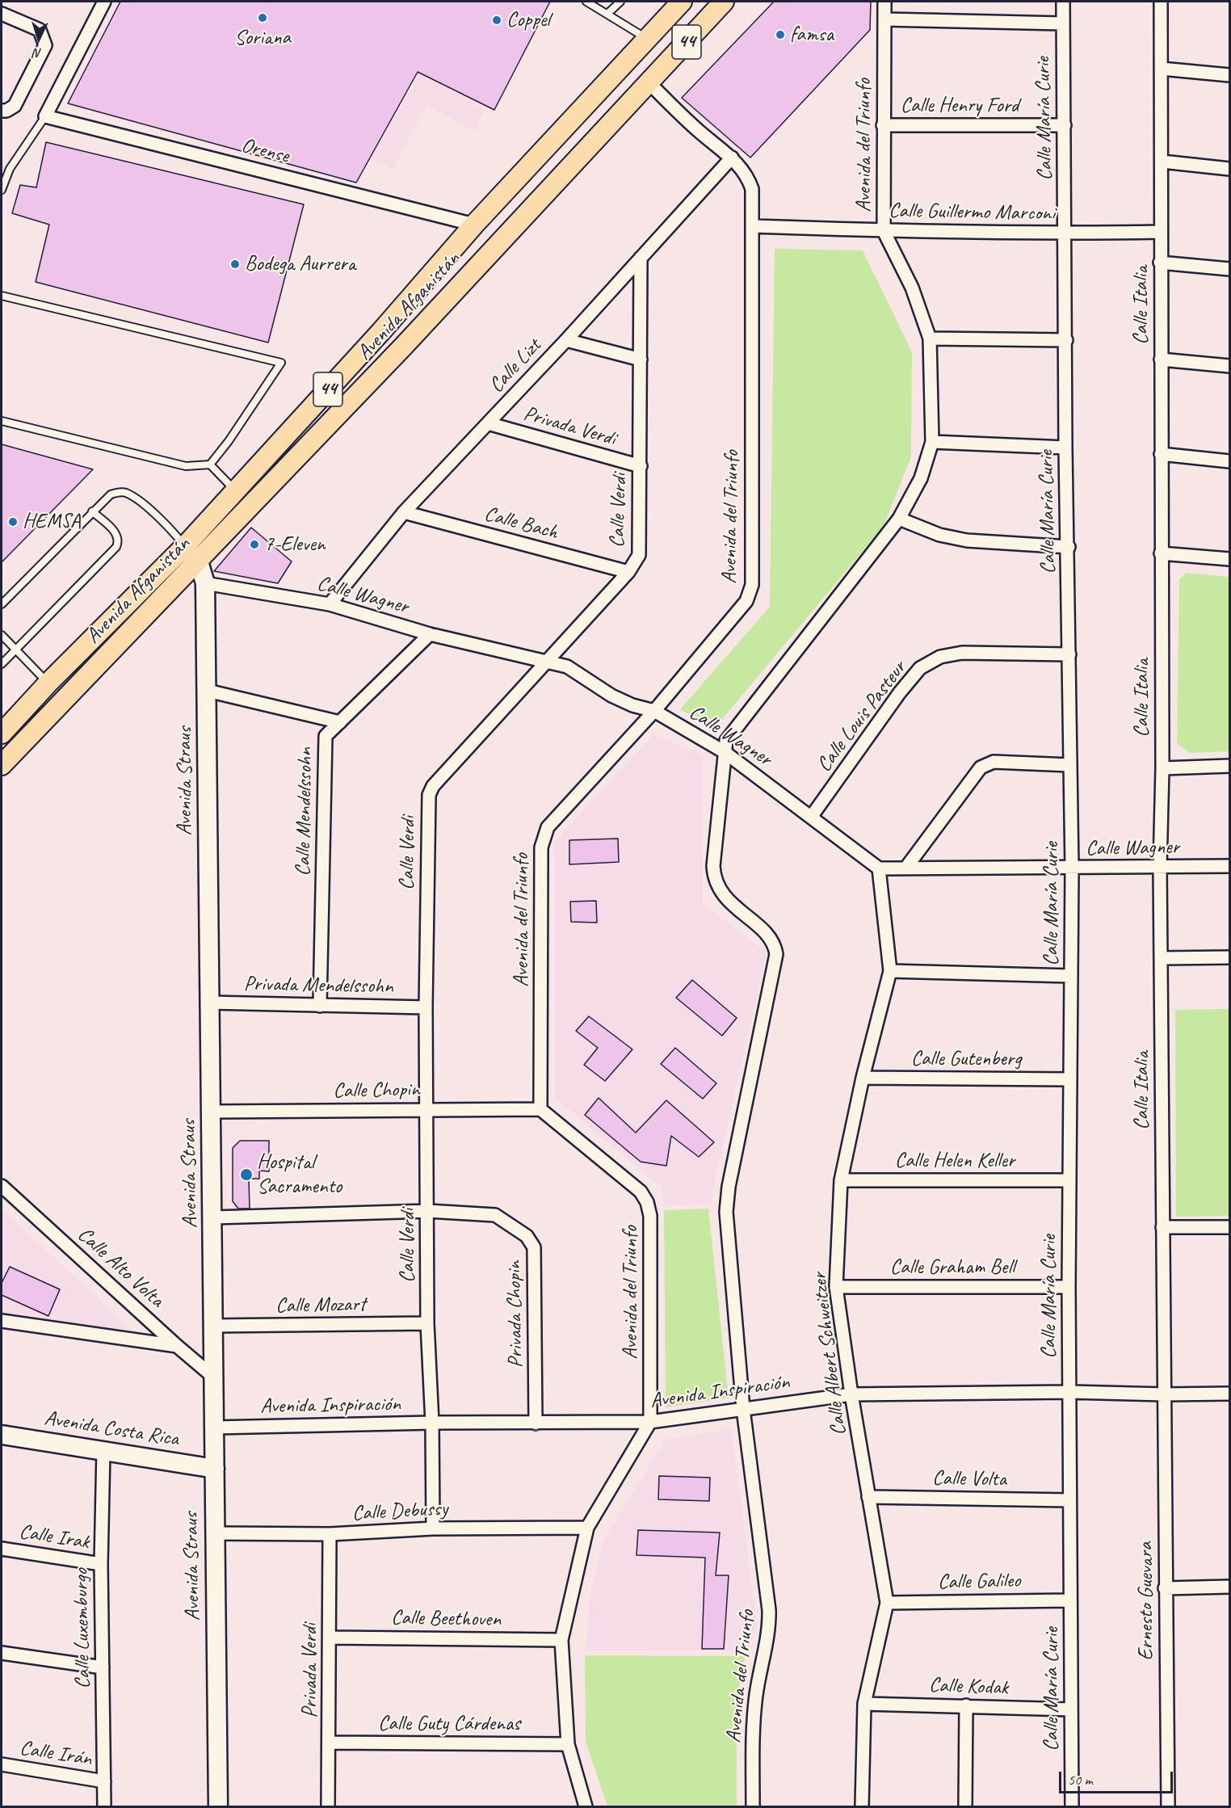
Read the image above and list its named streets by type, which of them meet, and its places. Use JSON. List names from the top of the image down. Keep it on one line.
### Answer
{"streets":{"main road":["44","Avenida Afganistán"],"street":["Calle Henry Ford","Calle María Curie","Avenida del Triunfo","Orense","Calle Guillermo Marconi","Calle Italia","Calle Lizt","Privada Verdi","Calle Verdi","Calle Bach","Calle Wagner","Calle Louis Pasteur","Avenida Straus","Calle Mendelssohn","Privada Mendelssohn","Calle Gutenberg","Calle Chopin","Calle Helen Keller","Calle Alto Volta","Calle Graham Bell","Calle Mozart","Privada Chopin","Calle Albert Schweitzer","Avenida Inspiración","Avenida Costa Rica","Calle Volta","Calle Debussy","Calle Irak","Calle Galileo","Ernesto Guevara","Calle Beethoven","Calle Luxemburgo","Calle Kodak","Calle Guty Cárdenas","Calle Irán"]},"crossings":[["Calle Henry Ford","Calle María Curie"],["Calle Henry Ford","Avenida del Triunfo"],["Calle María Curie","Calle Guillermo Marconi"],["Calle María Curie","Calle Wagner"],["Calle María Curie","Calle Louis Pasteur"],["Calle María Curie","Calle Gutenberg"],["Calle María Curie","Calle Helen Keller"],["Calle María Curie","Calle Graham Bell"],["Calle María Curie","Avenida Inspiración"],["Calle María Curie","Calle Volta"],["Calle María Curie","Calle Galileo"],["Calle María Curie","Calle Kodak"],["Avenida del Triunfo","Calle Guillermo Marconi"],["Avenida del Triunfo","Avenida Afganistán"],["Avenida del Triunfo","Calle Lizt"],["Avenida del Triunfo","Calle Wagner"],["Avenida del Triunfo","Calle Chopin"],["Avenida del Triunfo","Avenida Inspiración"],["Orense","Avenida Afganistán"],["Calle Guillermo Marconi","Calle Italia"],["Calle Italia","Calle Wagner"],["Calle Italia","Avenida Inspiración"],["Calle Italia","Ernesto Guevara"],["Avenida Afganistán","Avenida Straus"],["Calle Lizt","Privada Verdi"],["Calle Lizt","Calle Verdi"],["Calle Lizt","Calle Bach"],["Calle Lizt","Calle Wagner"],["Privada Verdi","Calle Verdi"],["Privada Verdi","Calle Debussy"],["Privada Verdi","Calle Beethoven"],["Privada Verdi","Calle Guty Cárdenas"],["Calle Verdi","Calle Bach"],["Calle Verdi","Calle Wagner"],["Calle Verdi","Privada Mendelssohn"],["Calle Verdi","Calle Chopin"],["Calle Verdi","Calle Mozart"],["Calle Verdi","Privada Chopin"],["Calle Verdi","Avenida Inspiración"],["Calle Verdi","Calle Debussy"],["Calle Wagner","Calle Louis Pasteur"],["Calle Wagner","Avenida Straus"],["Calle Wagner","Calle Mendelssohn"],["Calle Wagner","Calle Albert Schweitzer"],["Avenida Straus","Privada Mendelssohn"],["Avenida Straus","Calle Chopin"],["Avenida Straus","Calle Alto Volta"],["Avenida Straus","Calle Mozart"],["Avenida Straus","Privada Chopin"],["Avenida Straus","Avenida Inspiración"],["Avenida Straus","Avenida Costa Rica"],["Avenida Straus","Calle Debussy"],["Calle Mendelssohn","Privada Mendelssohn"],["Calle Gutenberg","Calle Albert Schweitzer"],["Calle Helen Keller","Calle Albert Schweitzer"],["Calle Graham Bell","Calle Albert Schweitzer"],["Privada Chopin","Avenida Inspiración"],["Calle Albert Schweitzer","Avenida Inspiración"],["Calle Albert Schweitzer","Calle Volta"],["Calle Albert Schweitzer","Calle Galileo"],["Calle Albert Schweitzer","Calle Kodak"],["Avenida Inspiración","Ernesto Guevara"],["Avenida Costa Rica","Calle Luxemburgo"],["Calle Irak","Calle Luxemburgo"],["Calle Luxemburgo","Calle Irán"]],"places":["Soriana","Coppel","famsa","Bodega Aurrera","HEMSA","7-Eleven","Hospital Sacramento"],"scale_bar":"50 m","north":"bottom"}
